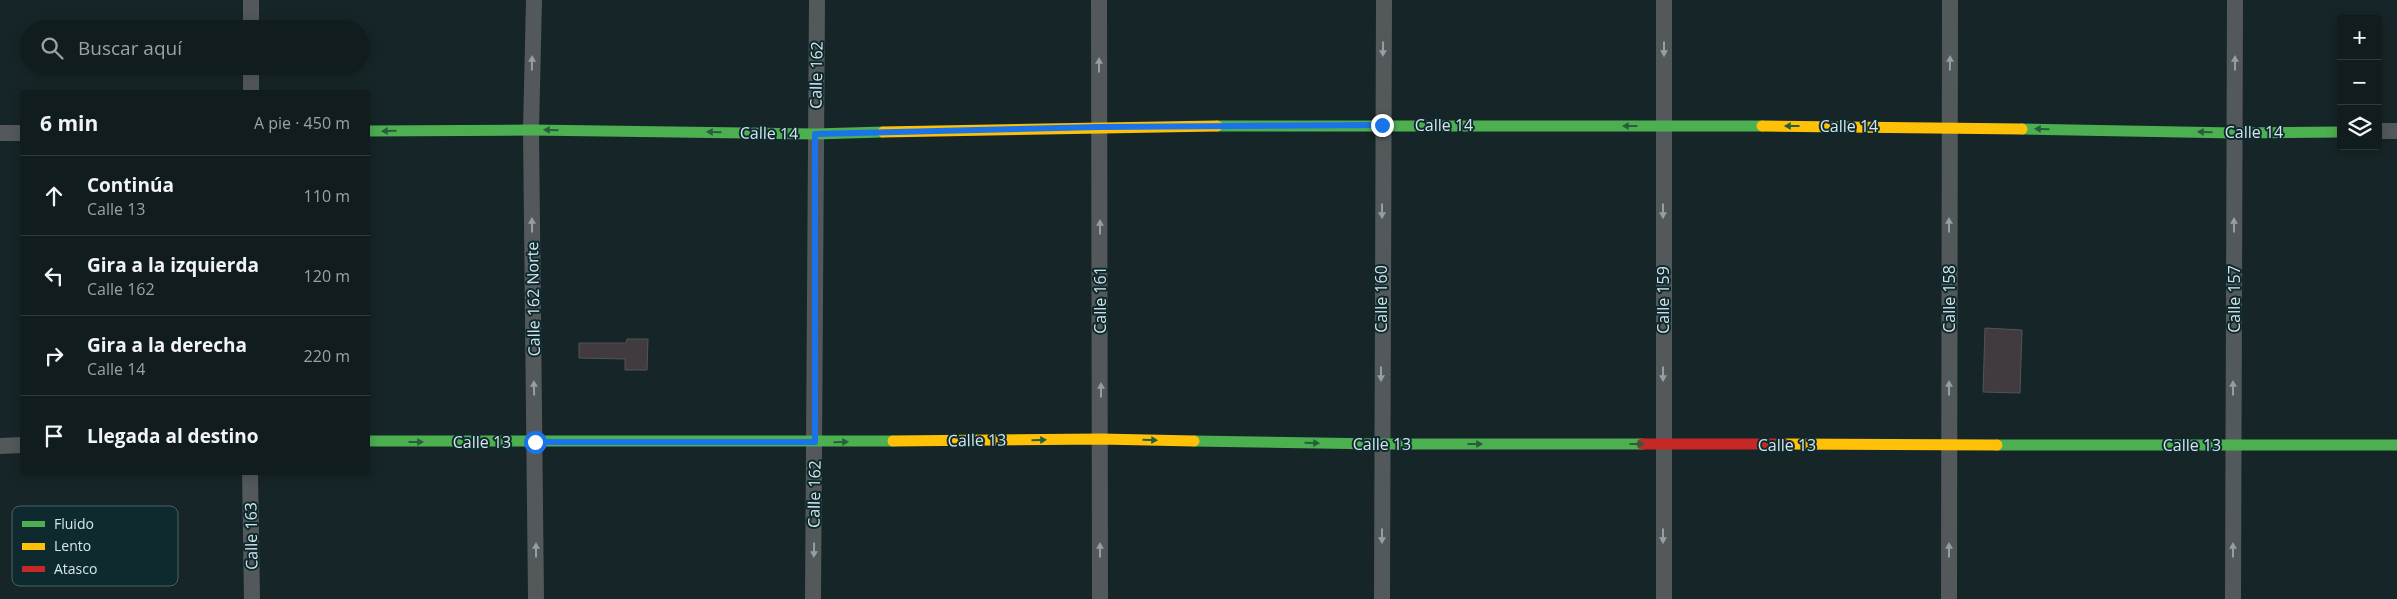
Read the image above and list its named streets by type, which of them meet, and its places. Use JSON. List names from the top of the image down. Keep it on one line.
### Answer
{"streets":{"street":["Calle 162","Calle 14","Calle 162 Norte","Calle 160","Calle 158","Calle 157","Calle 161","Calle 159","Calle 13","Calle 163"]},"crossings":[["Calle 162","Calle 14"],["Calle 162","Calle 13"],["Calle 14","Calle 162 Norte"],["Calle 14","Calle 160"],["Calle 14","Calle 158"],["Calle 14","Calle 157"],["Calle 14","Calle 161"],["Calle 14","Calle 159"],["Calle 162 Norte","Calle 13"],["Calle 160","Calle 13"],["Calle 158","Calle 13"],["Calle 157","Calle 13"],["Calle 161","Calle 13"],["Calle 159","Calle 13"]],"one_way":["Calle 14","Calle 162 Norte","Calle 160","Calle 158","Calle 157","Calle 161","Calle 159","Calle 13"],"legend":["Fluido","Lento","Atasco"],"page":{"map_buttons":["+","−"],"search":"Buscar aquí","heading":["6 min","A pie · 450 m"],"list":[["Continúa","Calle 13","110 m"],["Gira a la izquierda","Calle 162","120 m"],["Gira a la derecha","Calle 14","220 m"],"Llegada al destino"]}}
